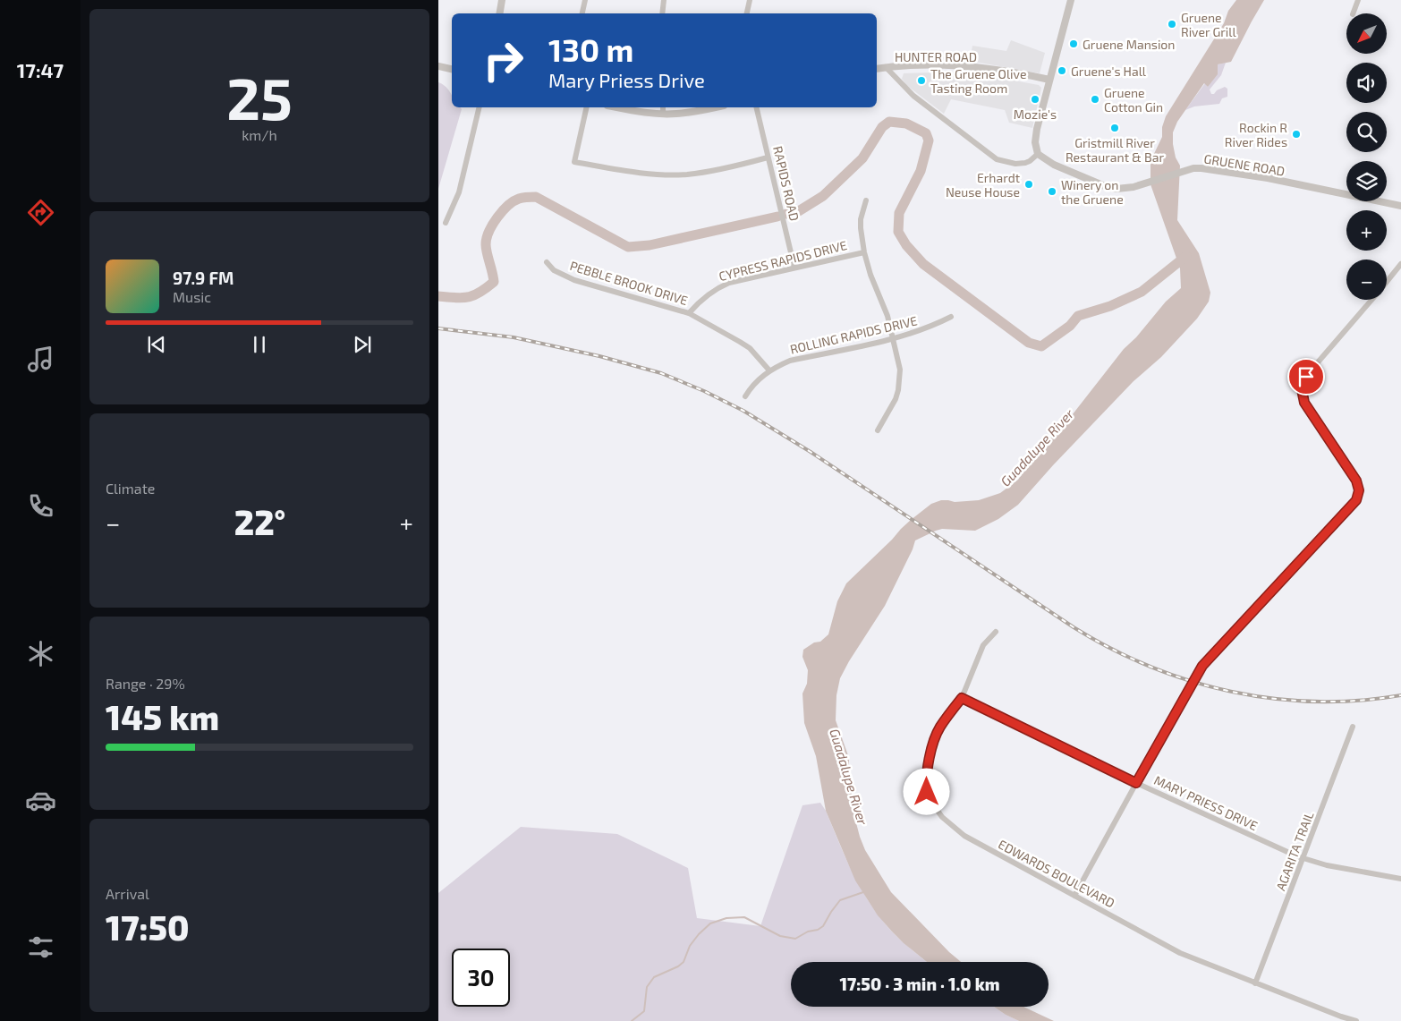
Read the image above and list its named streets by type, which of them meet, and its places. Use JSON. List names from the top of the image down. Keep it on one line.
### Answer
{"streets":{"street":["HUNTER ROAD","GRUENE ROAD","RAPIDS ROAD","CYPRESS RAPIDS DRIVE","PEBBLE BROOK DRIVE","ROLLING RAPIDS DRIVE","MARY PRIESS DRIVE","AGARITA TRAIL","EDWARDS BOULEVARD"]},"crossings":[["RAPIDS ROAD","CYPRESS RAPIDS DRIVE"],["CYPRESS RAPIDS DRIVE","PEBBLE BROOK DRIVE"],["PEBBLE BROOK DRIVE","ROLLING RAPIDS DRIVE"],["MARY PRIESS DRIVE","AGARITA TRAIL"],["MARY PRIESS DRIVE","EDWARDS BOULEVARD"],["AGARITA TRAIL","EDWARDS BOULEVARD"]],"water":["Guadalupe River"],"places":["Gruene River Grill","Gruene Mansion","Gruene's Hall","The Gruene Olive Tasting Room","Mozie's","Gruene Cotton Gin","Gristmill River Restaurant & Bar","Rockin R River Rides","Erhardt Neuse House","Winery on the Gruene"],"north":"bottom left","page":{"tabs":"17:47","tile":[["25","km/h"],"Climate",["Range · 29%","145 km"],["Arrival","17:50"]],"map_buttons":["+","−"],"turn":["130 m","Mary Priess Drive"],"song":["97.9 FM","Music"],"heat":["−","22°","+"],"limit":"30","trip":"17:50 · 3 min · 1.0 km"}}
